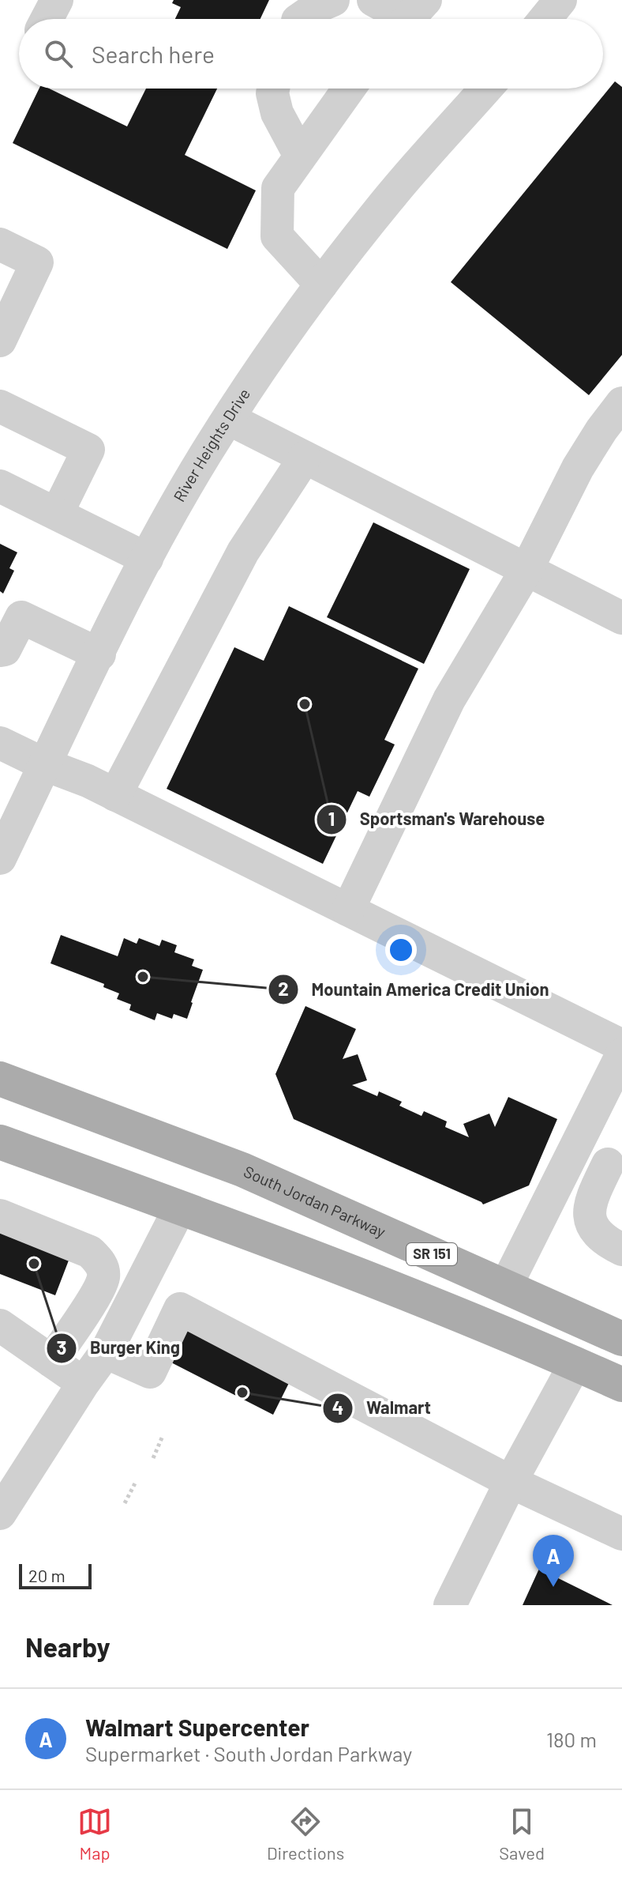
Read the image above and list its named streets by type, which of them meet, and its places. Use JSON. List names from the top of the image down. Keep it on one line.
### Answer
{"streets":{"main road":["South Jordan Parkway","SR 151"],"street":["River Heights Drive"]},"places":["Sportsman's Warehouse","Mountain America Credit Union","Burger King","Walmart"],"scale_bar":"20 m","page":{"search":"Search here","pins":"A","scale":"20 m","heading":"Nearby","list":[{"mark":"A","name":"Walmart Supercenter","note":"Supermarket · South Jordan Parkway","value":"180 m"}],"nav":["Map","Directions","Saved"]}}
